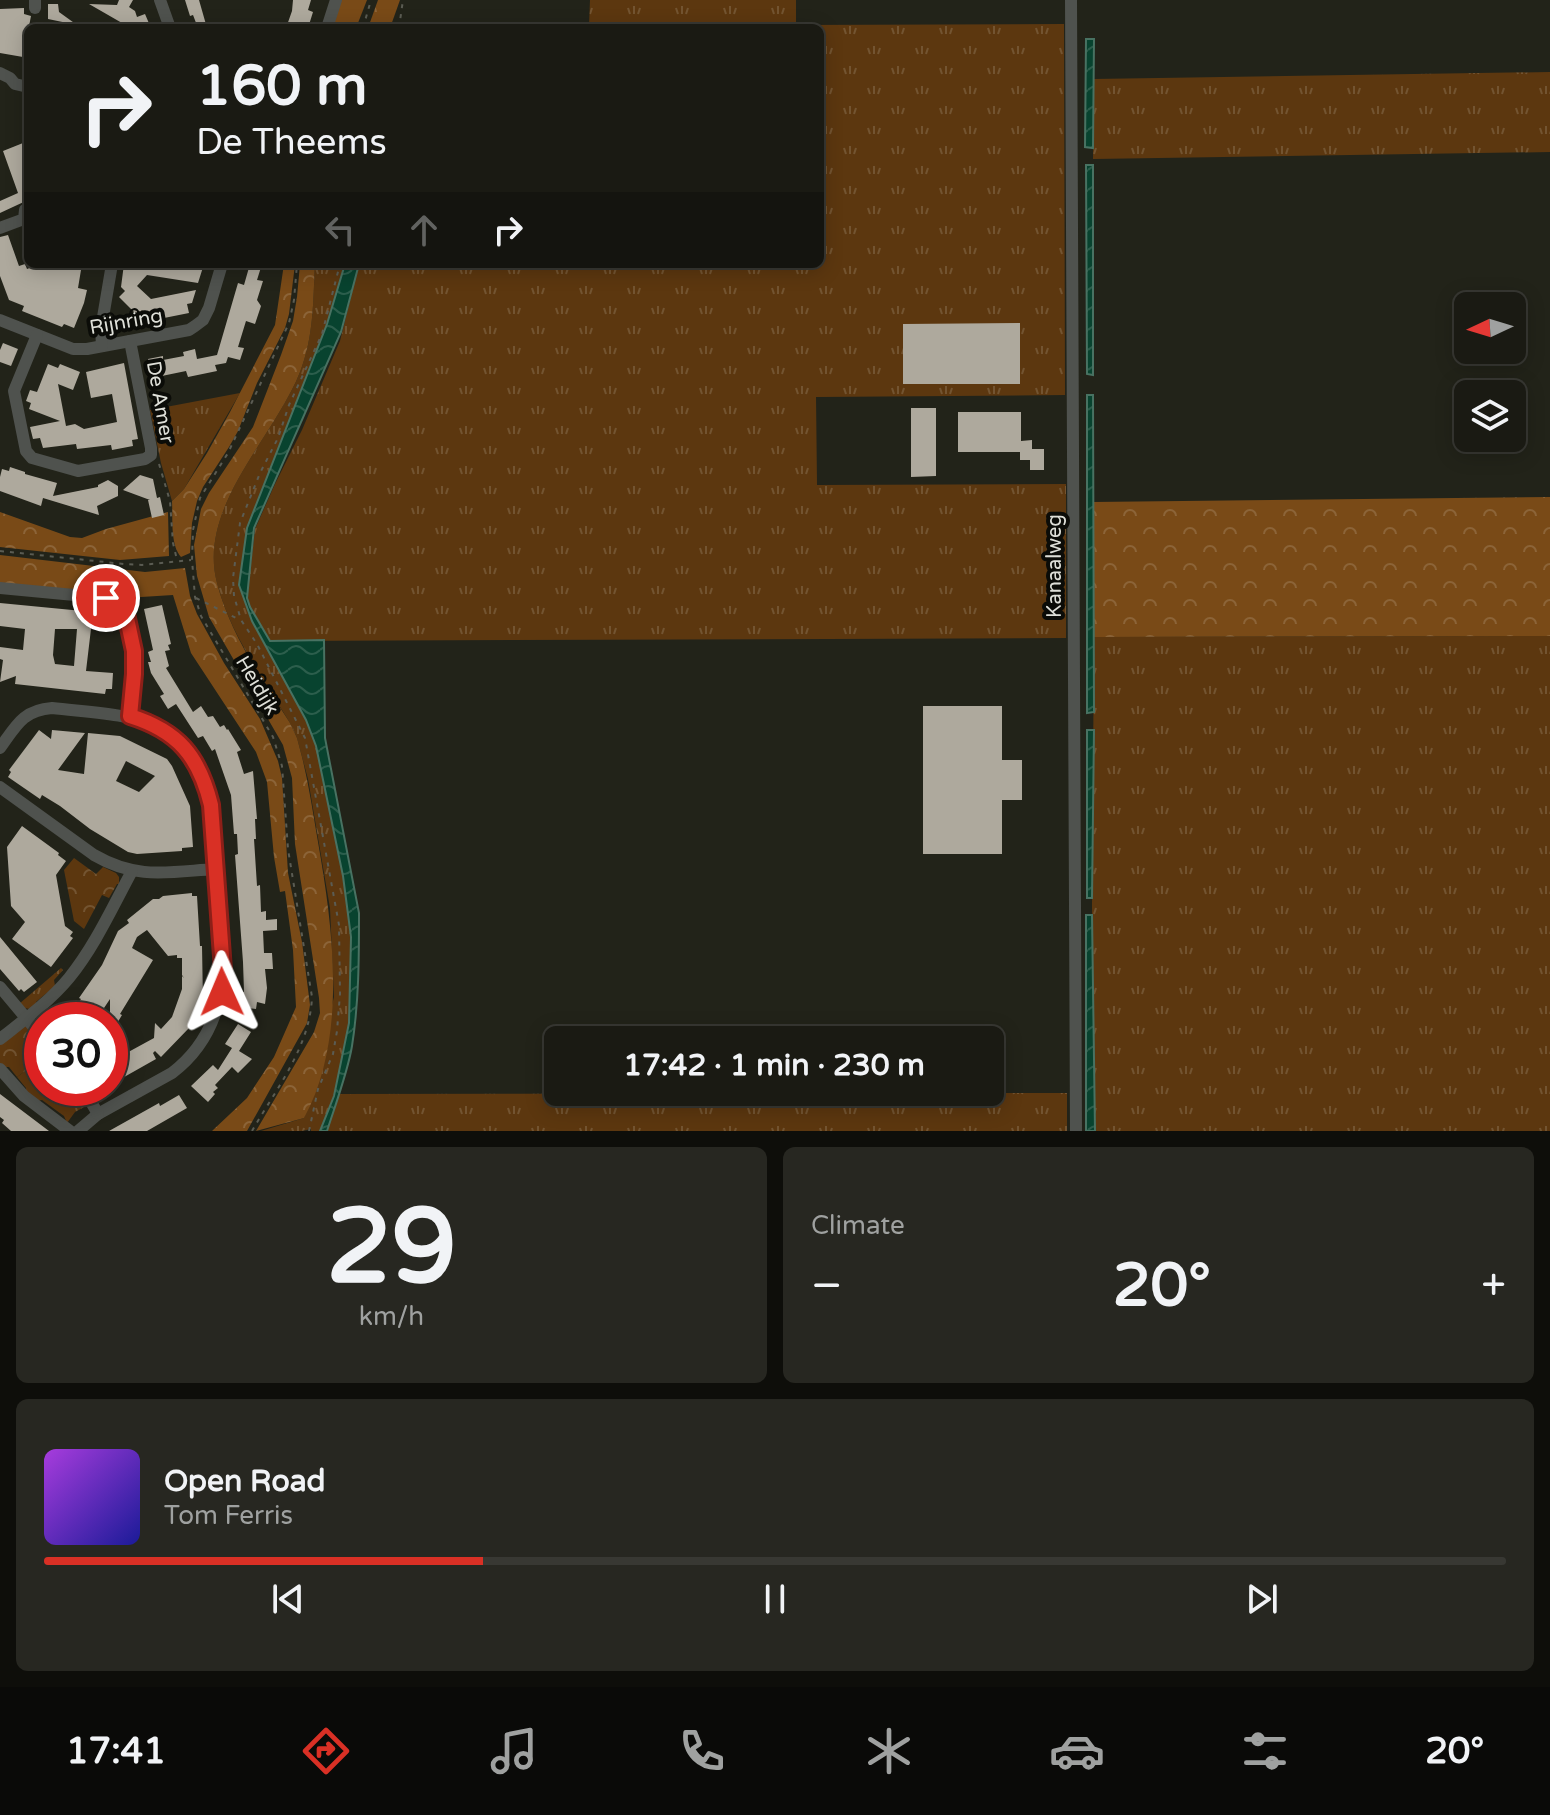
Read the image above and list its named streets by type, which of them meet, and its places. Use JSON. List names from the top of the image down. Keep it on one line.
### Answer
{"streets":{"street":["Rijnring","De Amer","Kanaalweg"],"path":["Heidijk"]},"crossings":[["Rijnring","De Amer"]],"north":"left","page":{"turn":["160 m","De Theems"],"limit":"30","trip":"17:42 · 1 min · 230 m","tile":[["29","km/h"],"Climate"],"heat":["−","20°","+"],"song":["Open Road","Tom Ferris"],"tabs":["17:41","20°"]}}
